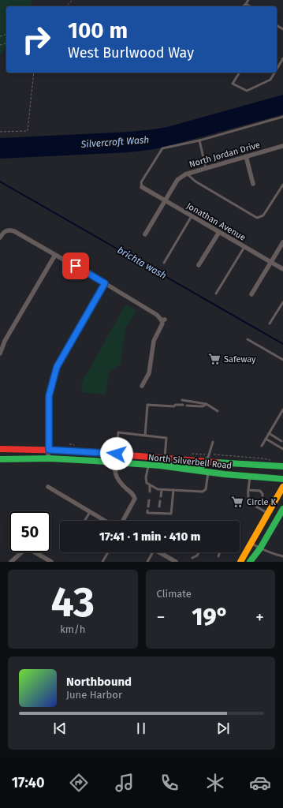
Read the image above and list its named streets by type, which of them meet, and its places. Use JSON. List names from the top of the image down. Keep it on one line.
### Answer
{"streets":{"main road":["North Silverbell Road"],"street":["North Jordan Drive","Jonathan Avenue"]},"crossings":[["North Jordan Drive","Jonathan Avenue"]],"water":["Silvercroft Wash","brichta wash"],"places":{"supermarket":["Safeway","Circle K"]},"page":{"turn":["100 m","West Burlwood Way"],"limit":"50","trip":"17:41 · 1 min · 410 m","tile":[["43","km/h"],"Climate"],"heat":["−","19°","+"],"song":["Northbound","June Harbor"],"tabs":"17:40"}}
